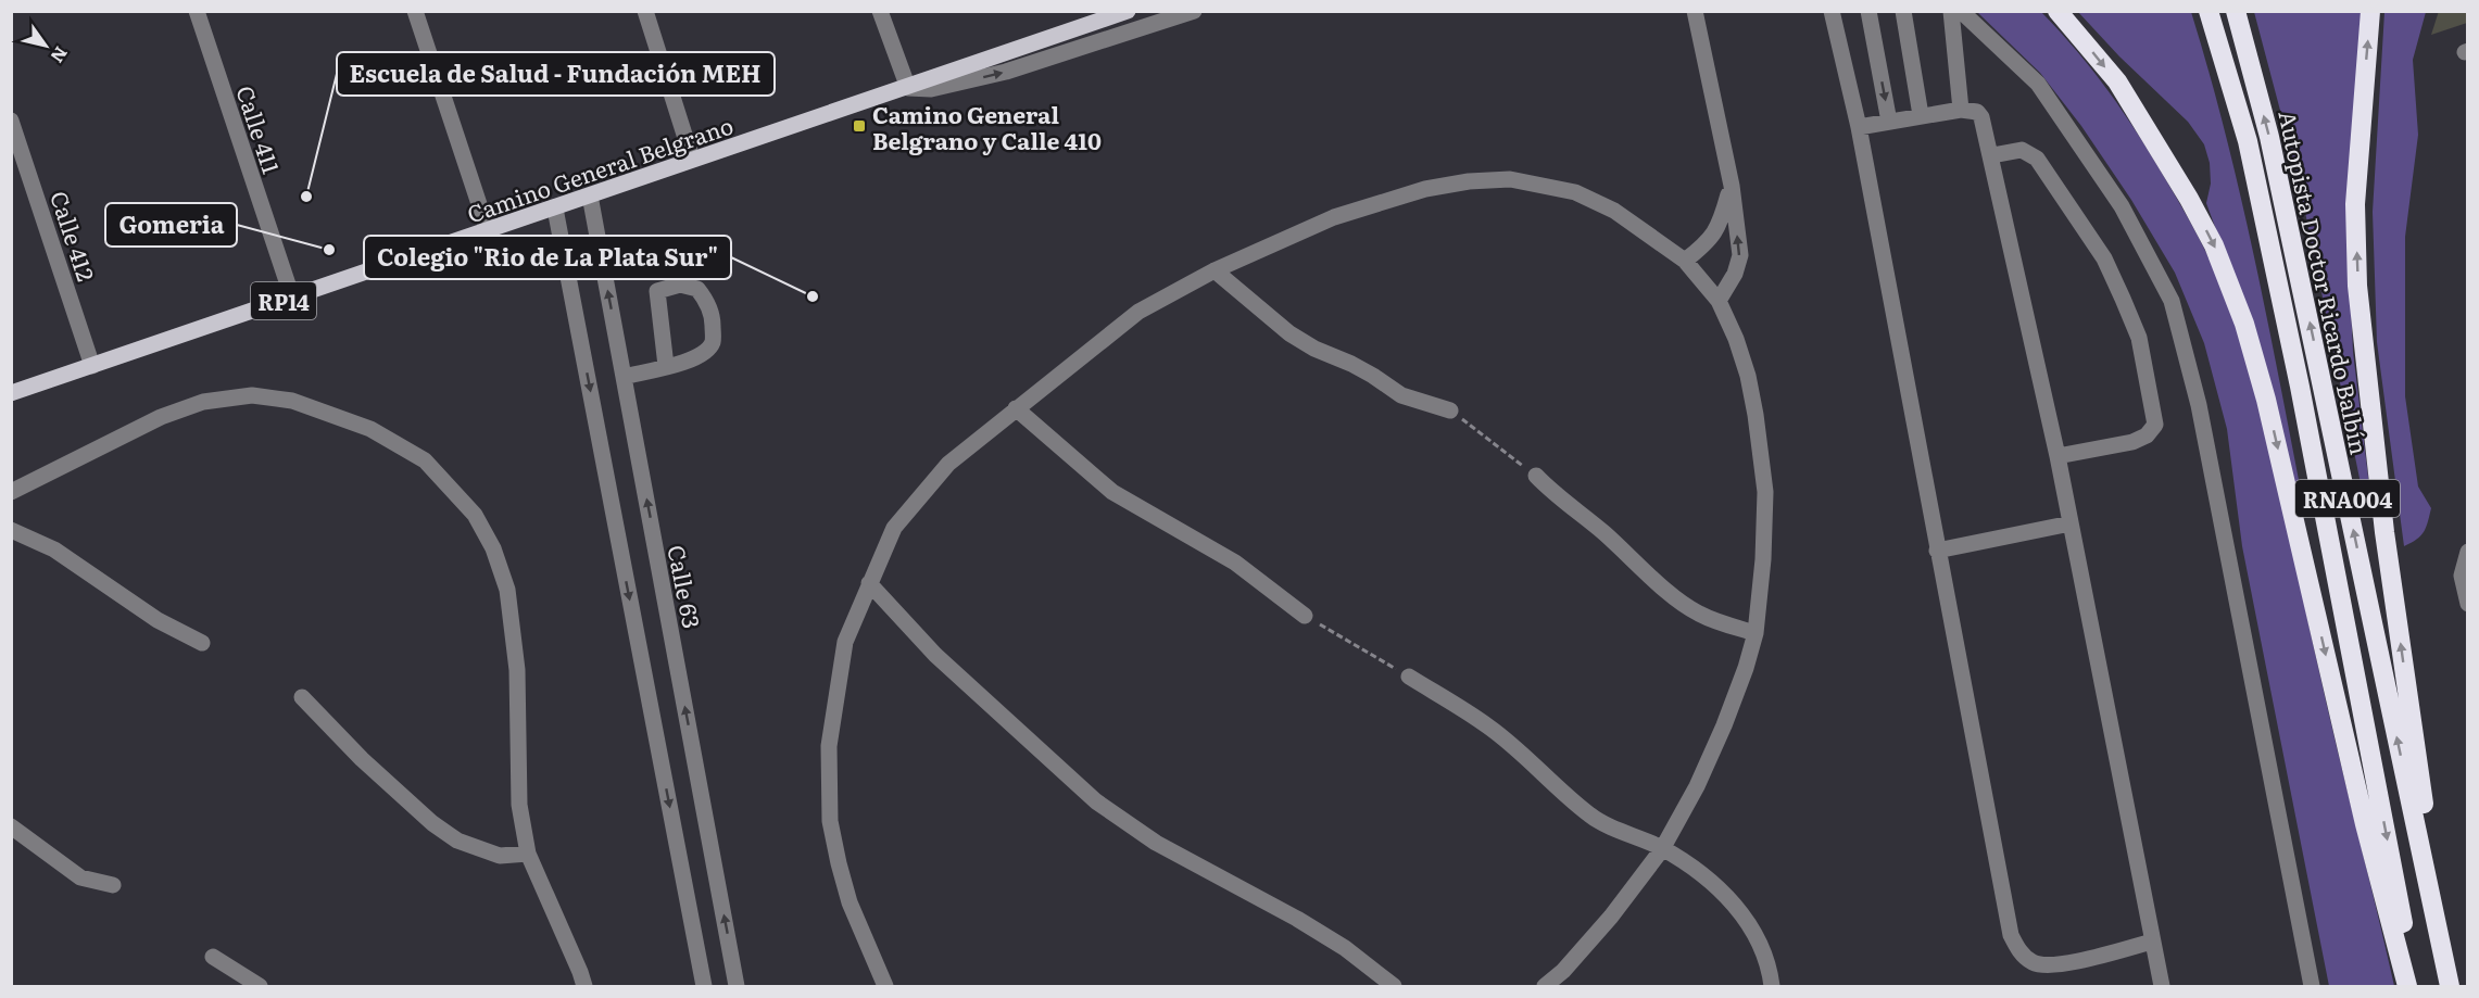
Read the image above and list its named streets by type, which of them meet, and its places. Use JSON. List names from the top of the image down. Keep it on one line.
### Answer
{"streets":{"highway":["Autopista Doctor Ricardo Balbín","RNA004"],"main road":["Camino General Belgrano","RP14"],"street":["Calle 411","Calle 412","Calle 63"]},"crossings":[["Calle 411","Camino General Belgrano"],["Camino General Belgrano","Calle 412"],["Camino General Belgrano","Calle 63"]],"places":{"transit":["Camino General Belgrano y Calle 410"],"other":["Escuela de Salud - Fundación MEH","Gomeria","Colegio \"Rio de La Plata Sur\""]},"north":"bottom right"}
